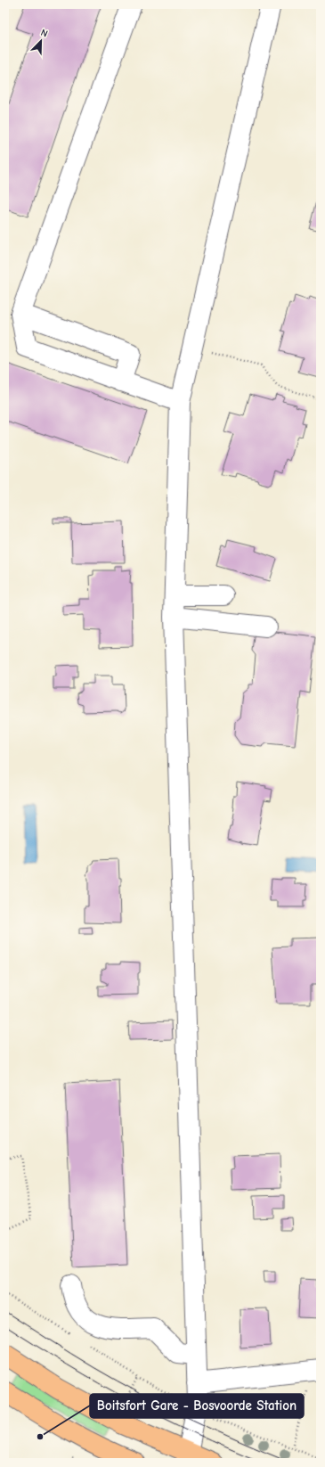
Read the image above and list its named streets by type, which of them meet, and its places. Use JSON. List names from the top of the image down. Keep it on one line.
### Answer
{"places":["Boitsfort Gare - Bosvoorde Station"],"north":"top right"}
